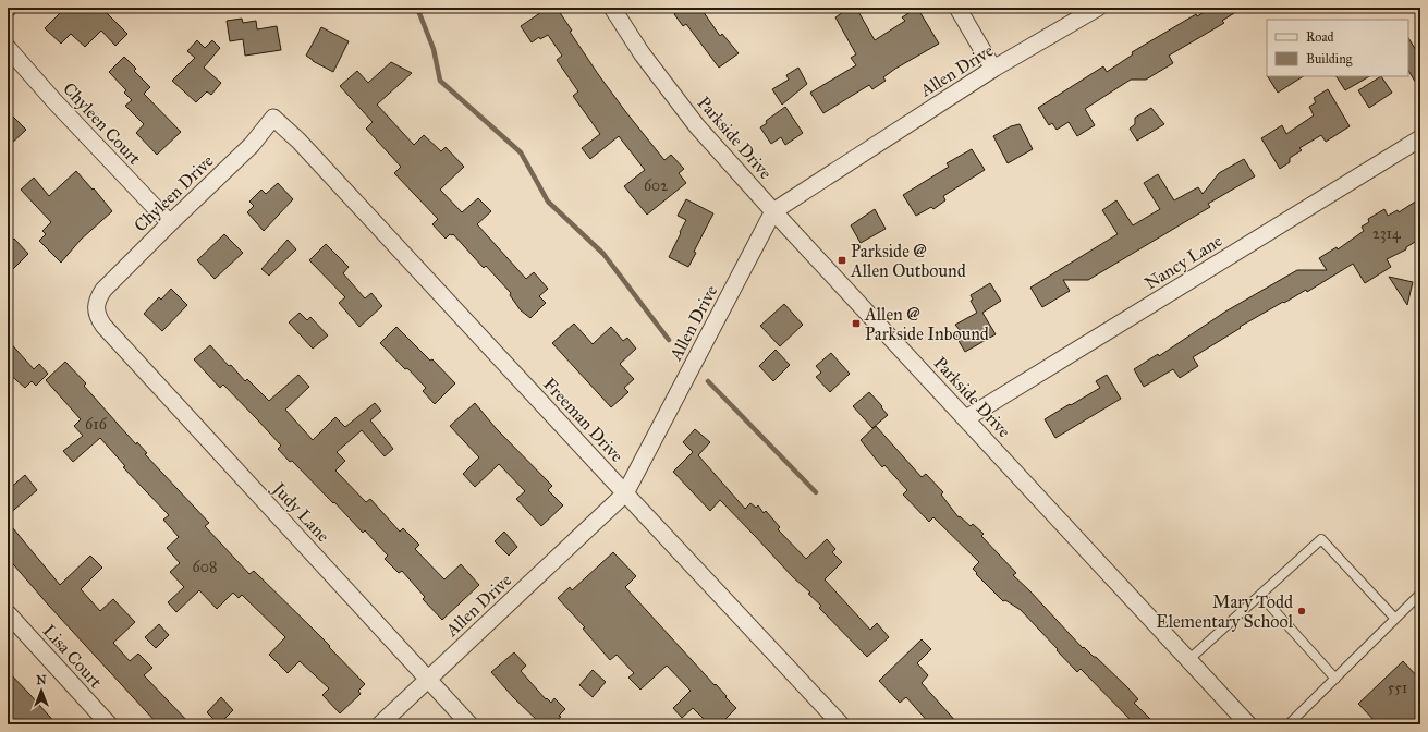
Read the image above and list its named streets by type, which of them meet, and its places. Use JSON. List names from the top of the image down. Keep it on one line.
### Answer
{"streets":{"street":["Allen Drive","Chyleen Court","Parkside Drive","Chyleen Drive","Nancy Lane","Freeman Drive","Judy Lane","Lisa Court"]},"crossings":[["Allen Drive","Parkside Drive"],["Allen Drive","Freeman Drive"],["Allen Drive","Judy Lane"],["Chyleen Court","Chyleen Drive"],["Parkside Drive","Nancy Lane"],["Chyleen Drive","Freeman Drive"],["Chyleen Drive","Judy Lane"]],"places":{"transit":["Parkside @ Allen Outbound","Allen @ Parkside Inbound"],"other":["Mary Todd Elementary School"]},"house_numbers":["602","2314","616","608","551"],"legend":["Road","Building"],"north":"top"}
